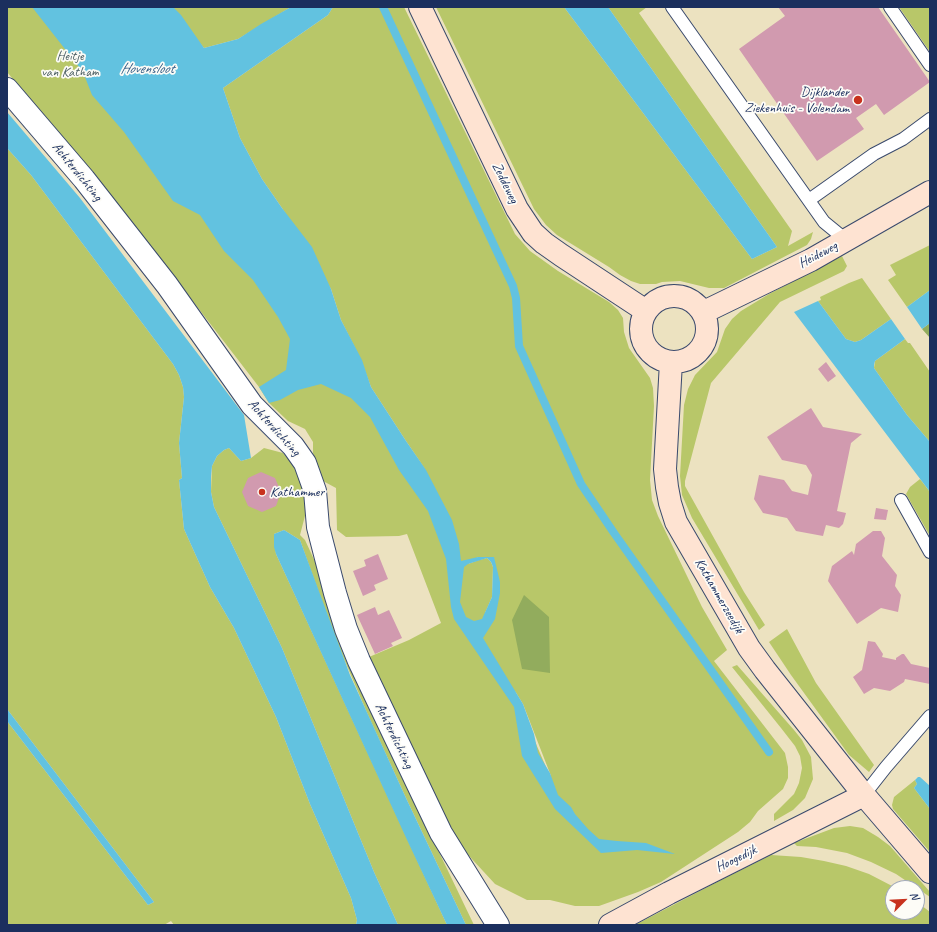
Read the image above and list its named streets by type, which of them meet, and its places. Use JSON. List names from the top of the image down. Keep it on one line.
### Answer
{"streets":{"main road":["Zeddeweg","Heideweg","Kathammerzeedijk","Hoogedijk"],"street":["Achterdichting"]},"crossings":[["Zeddeweg","Heideweg"],["Zeddeweg","Kathammerzeedijk"],["Heideweg","Kathammerzeedijk"],["Kathammerzeedijk","Hoogedijk"]],"water":["Hovensloot"],"parks":["Heitje van Katham"],"places":["Dijklander Ziekenhuis - Volendam","Kathammer"],"north":"top right"}
